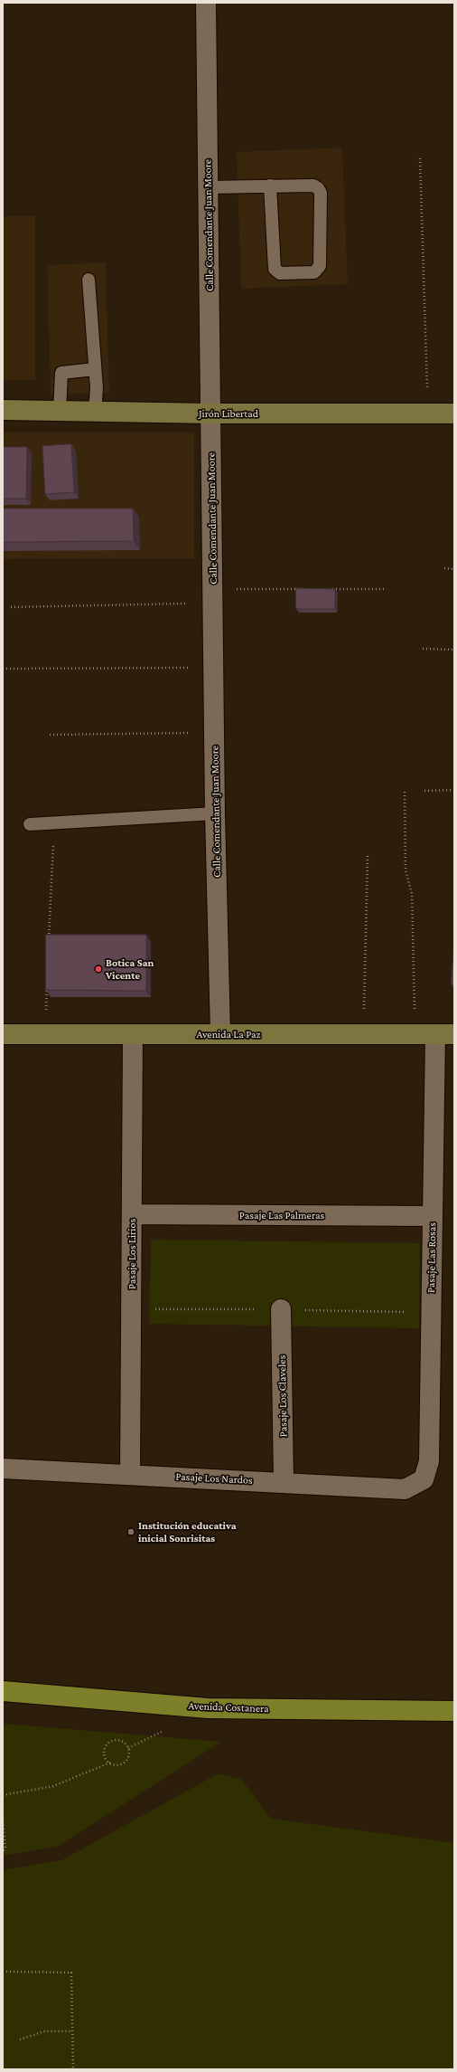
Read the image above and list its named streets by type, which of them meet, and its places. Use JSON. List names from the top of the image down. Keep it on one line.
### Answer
{"streets":{"main road":["Avenida Costanera"],"street":["Calle Comendante Juan Moore","Jirón Libertad","Avenida La Paz","Pasaje Las Palmeras","Pasaje Los Lirios","Pasaje Las Rosas","Pasaje Los Claveles","Pasaje Los Nardos"]},"crossings":[["Calle Comendante Juan Moore","Jirón Libertad"],["Calle Comendante Juan Moore","Avenida La Paz"],["Avenida La Paz","Pasaje Los Lirios"],["Avenida La Paz","Pasaje Las Rosas"],["Pasaje Las Palmeras","Pasaje Los Lirios"],["Pasaje Las Palmeras","Pasaje Las Rosas"],["Pasaje Los Lirios","Pasaje Los Nardos"],["Pasaje Las Rosas","Pasaje Los Nardos"],["Pasaje Los Claveles","Pasaje Los Nardos"]],"places":["Botica San Vicente","Institución educativa inicial Sonrisitas"]}
